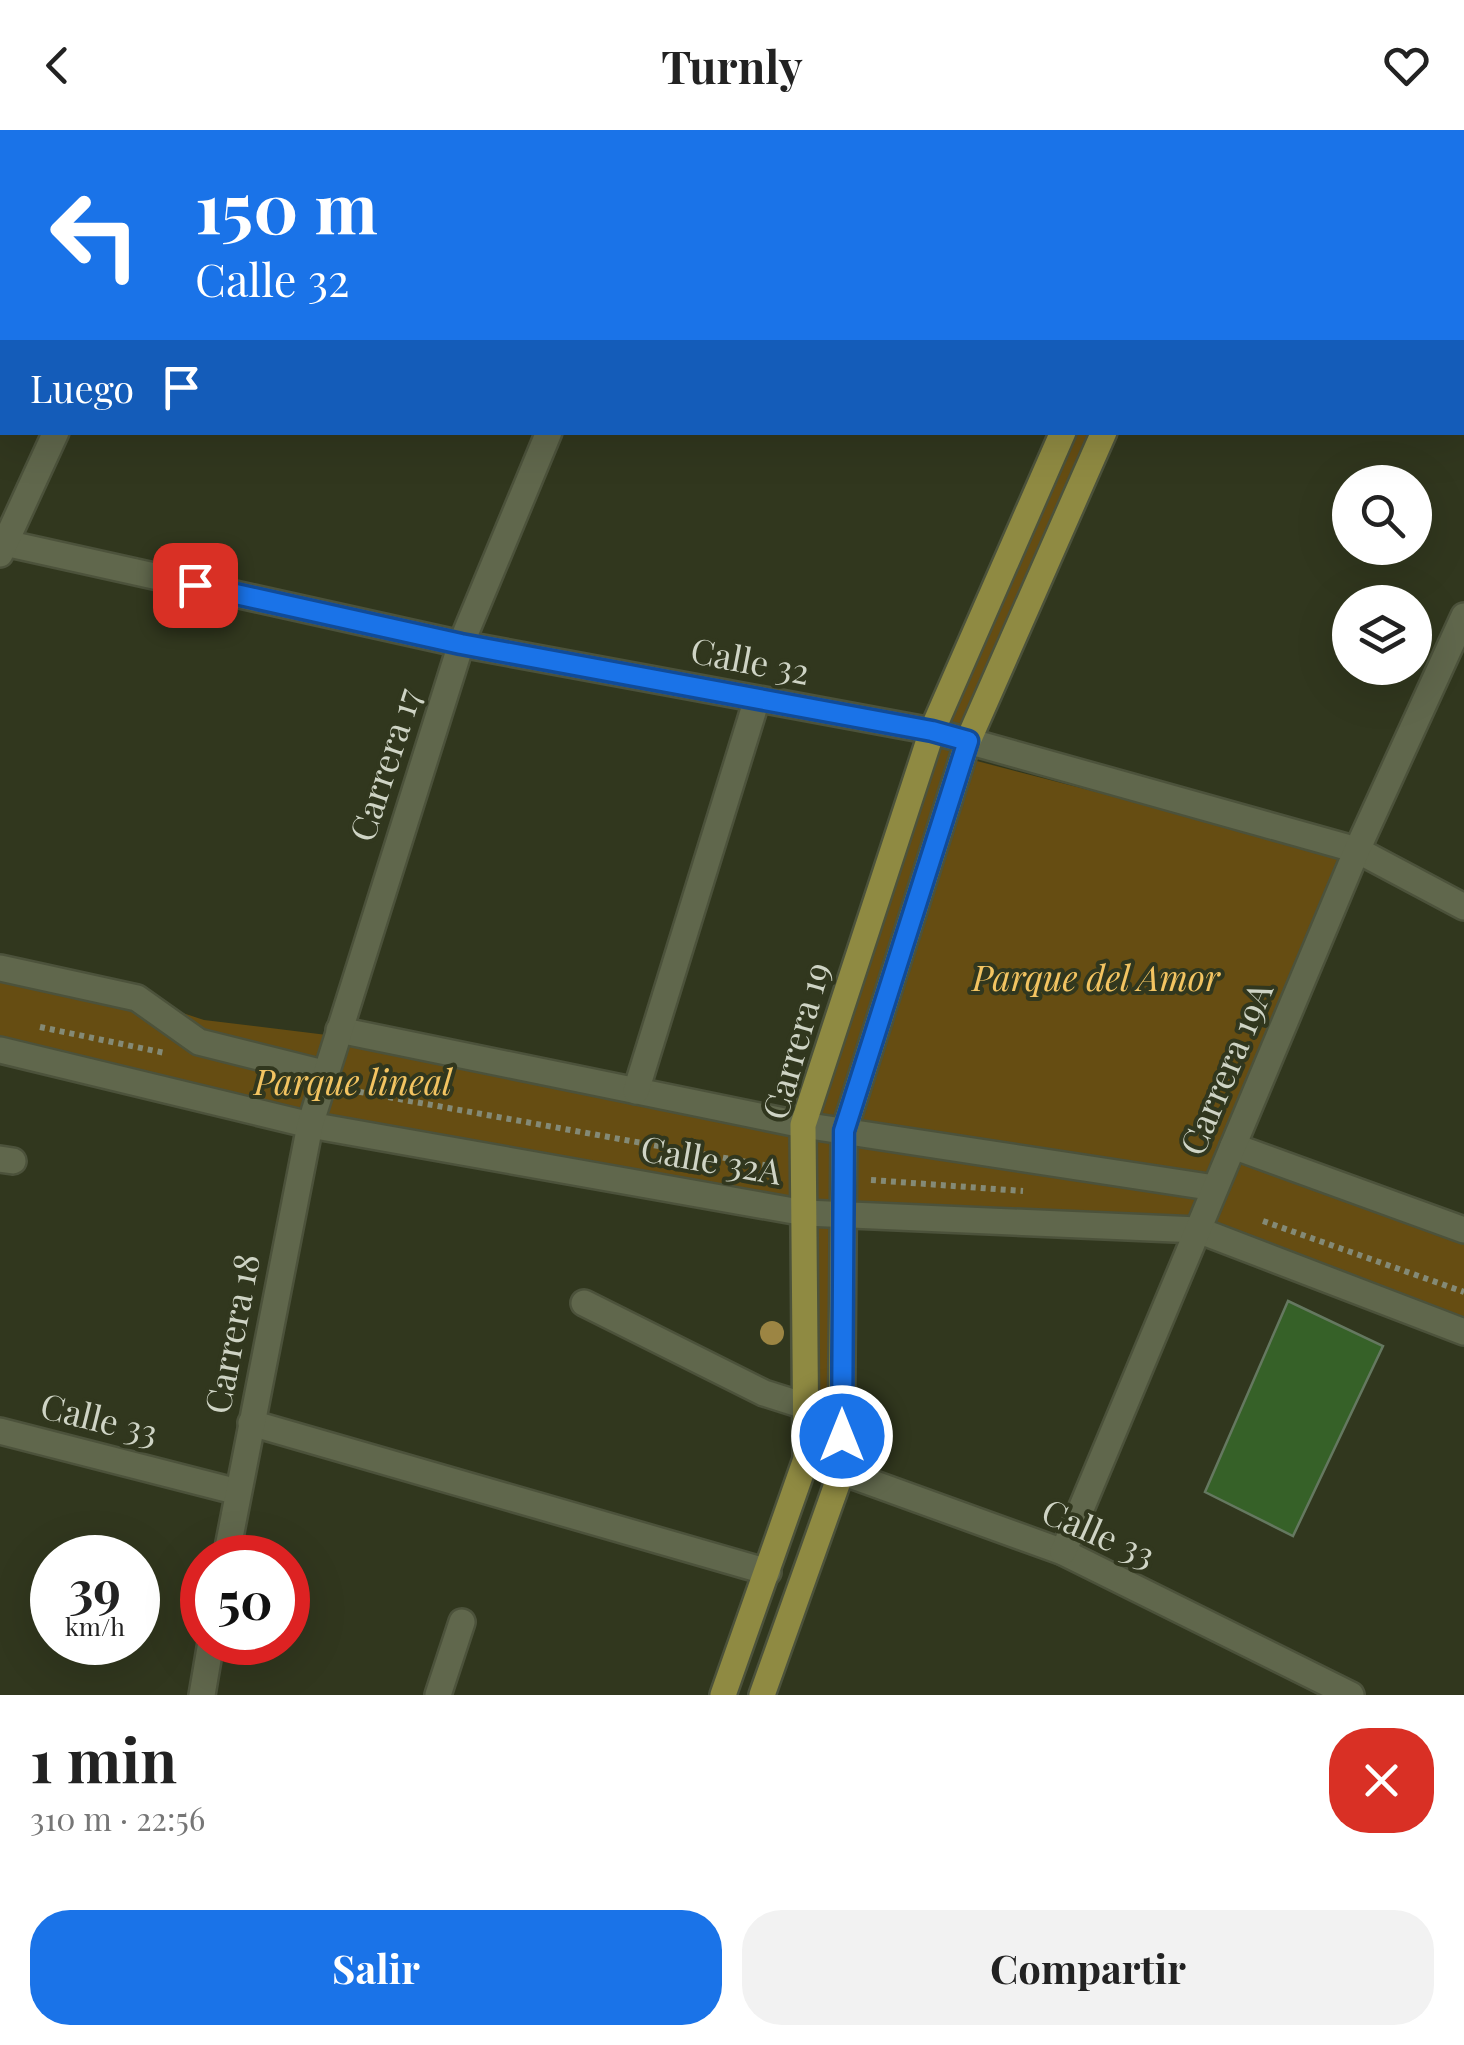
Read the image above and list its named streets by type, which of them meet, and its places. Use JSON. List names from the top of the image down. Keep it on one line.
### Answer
{"streets":{"main road":["Carrera 19"],"street":["Calle 32","Carrera 17","Carrera 19A","Calle 32A","Carrera 18","Calle 33"]},"crossings":[["Calle 32","Carrera 17"],["Calle 32","Carrera 19"],["Calle 32","Carrera 19A"],["Carrera 17","Calle 32A"],["Carrera 17","Carrera 18"],["Carrera 19","Calle 32A"],["Carrera 19","Calle 33"],["Carrera 19A","Calle 32A"],["Carrera 19A","Calle 33"],["Calle 32A","Carrera 18"],["Carrera 18","Calle 33"]],"parks":["Parque del Amor","Parque lineal"],"page":{"header":"Turnly","turn":["150 m","Calle 32"],"then":"Luego","speed":"39 km/h","limit":"50","heading":["1 min","310 m · 22:56"],"buttons":["Salir","Compartir"]}}
